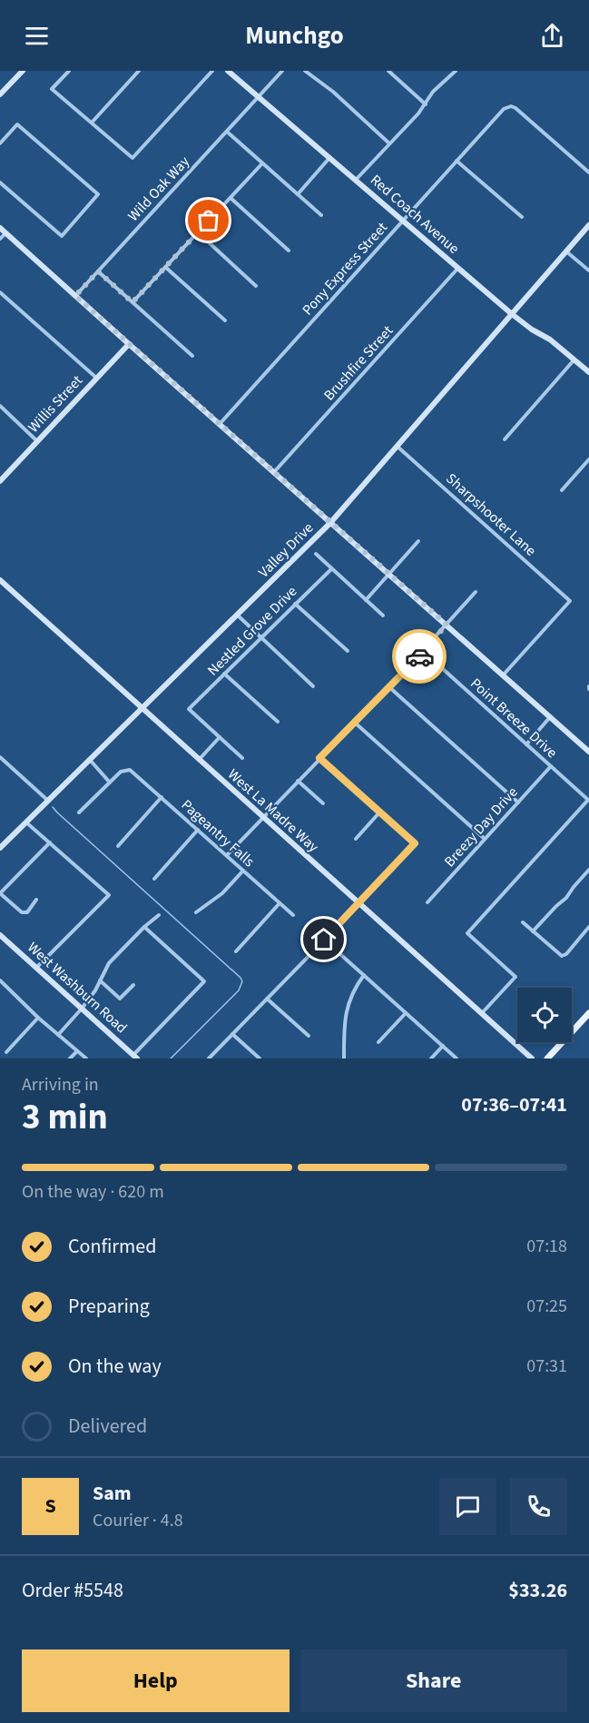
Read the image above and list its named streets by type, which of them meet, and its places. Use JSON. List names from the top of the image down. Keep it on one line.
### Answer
{"streets":{"street":["Wild Oak Way","Red Coach Avenue","Pony Express Street","Brushfire Street","Willis Street","Sharpshooter Lane","Valley Drive","Nestled Grove Drive","Point Breeze Drive","West La Madre Way","Breezy Day Drive","Pageantry Falls","West Washburn Road"]},"crossings":[["Wild Oak Way","Red Coach Avenue"],["Red Coach Avenue","Pony Express Street"],["Red Coach Avenue","Brushfire Street"],["Red Coach Avenue","Valley Drive"],["Sharpshooter Lane","Valley Drive"],["Valley Drive","West La Madre Way"],["Point Breeze Drive","Breezy Day Drive"]],"page":{"header":"Munchgo","heading":["3 min","Arriving in","07:36–07:41"],"panel":["Sam","Courier · 4.8","Order #5548","$33.26"],"bar":"On the way · 620 m","list":[["Confirmed","07:18"],["Preparing","07:25"],["On the way","07:31"],"Delivered"],"round":"S","buttons":["Help","Share"]}}
